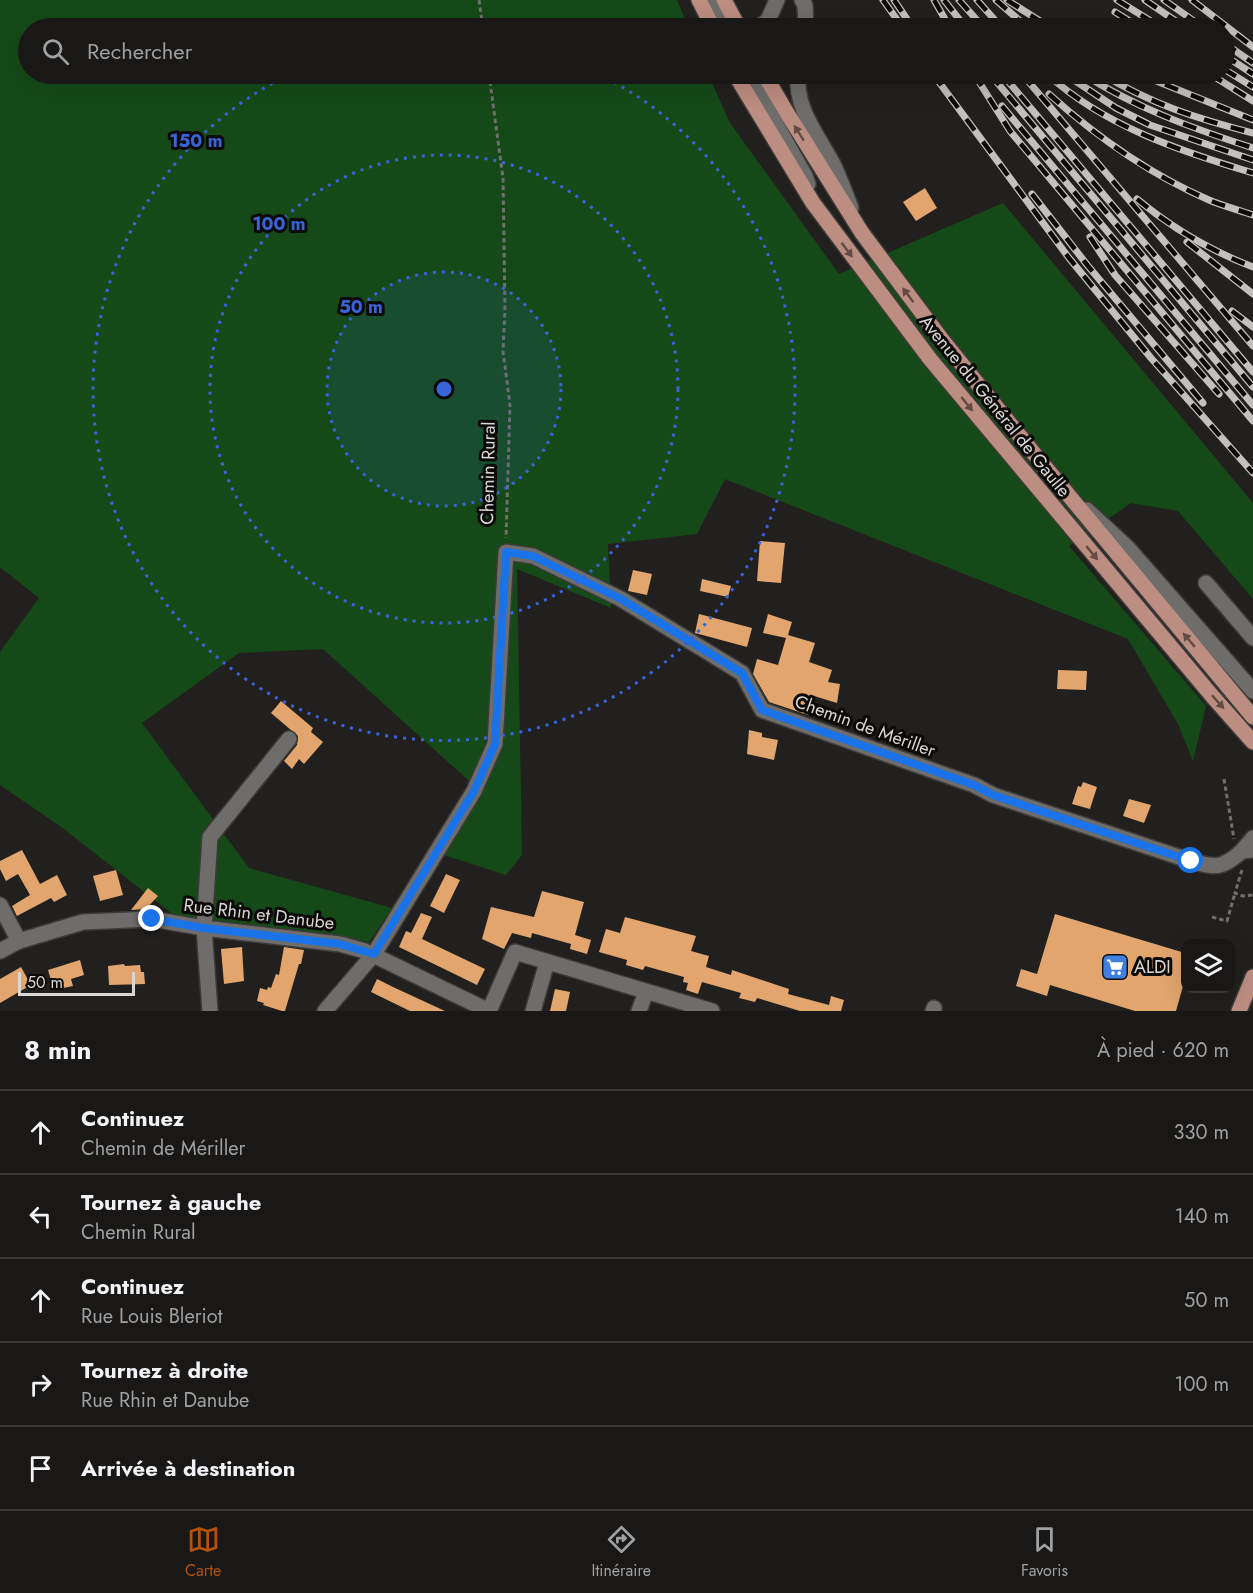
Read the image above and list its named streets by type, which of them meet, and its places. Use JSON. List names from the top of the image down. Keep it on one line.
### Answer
{"streets":{"main road":["Avenue du Général de Gaulle"],"street":["Chemin de Mériller","Rue Rhin et Danube"],"path":["Chemin Rural"]},"crossings":[["Chemin Rural","Chemin de Mériller"]],"places":{"supermarket":["ALDI"]},"scale_bar":"50 m","page":{"search":"Rechercher","scale":"50 m","heading":["8 min","À pied · 620 m"],"list":[["Continuez","Chemin de Mériller","330 m"],["Tournez à gauche","Chemin Rural","140 m"],["Continuez","Rue Louis Bleriot","50 m"],["Tournez à droite","Rue Rhin et Danube","100 m"],"Arrivée à destination"],"nav":["Carte","Itinéraire","Favoris"]},"rings":["150 m","100 m","50 m"]}
